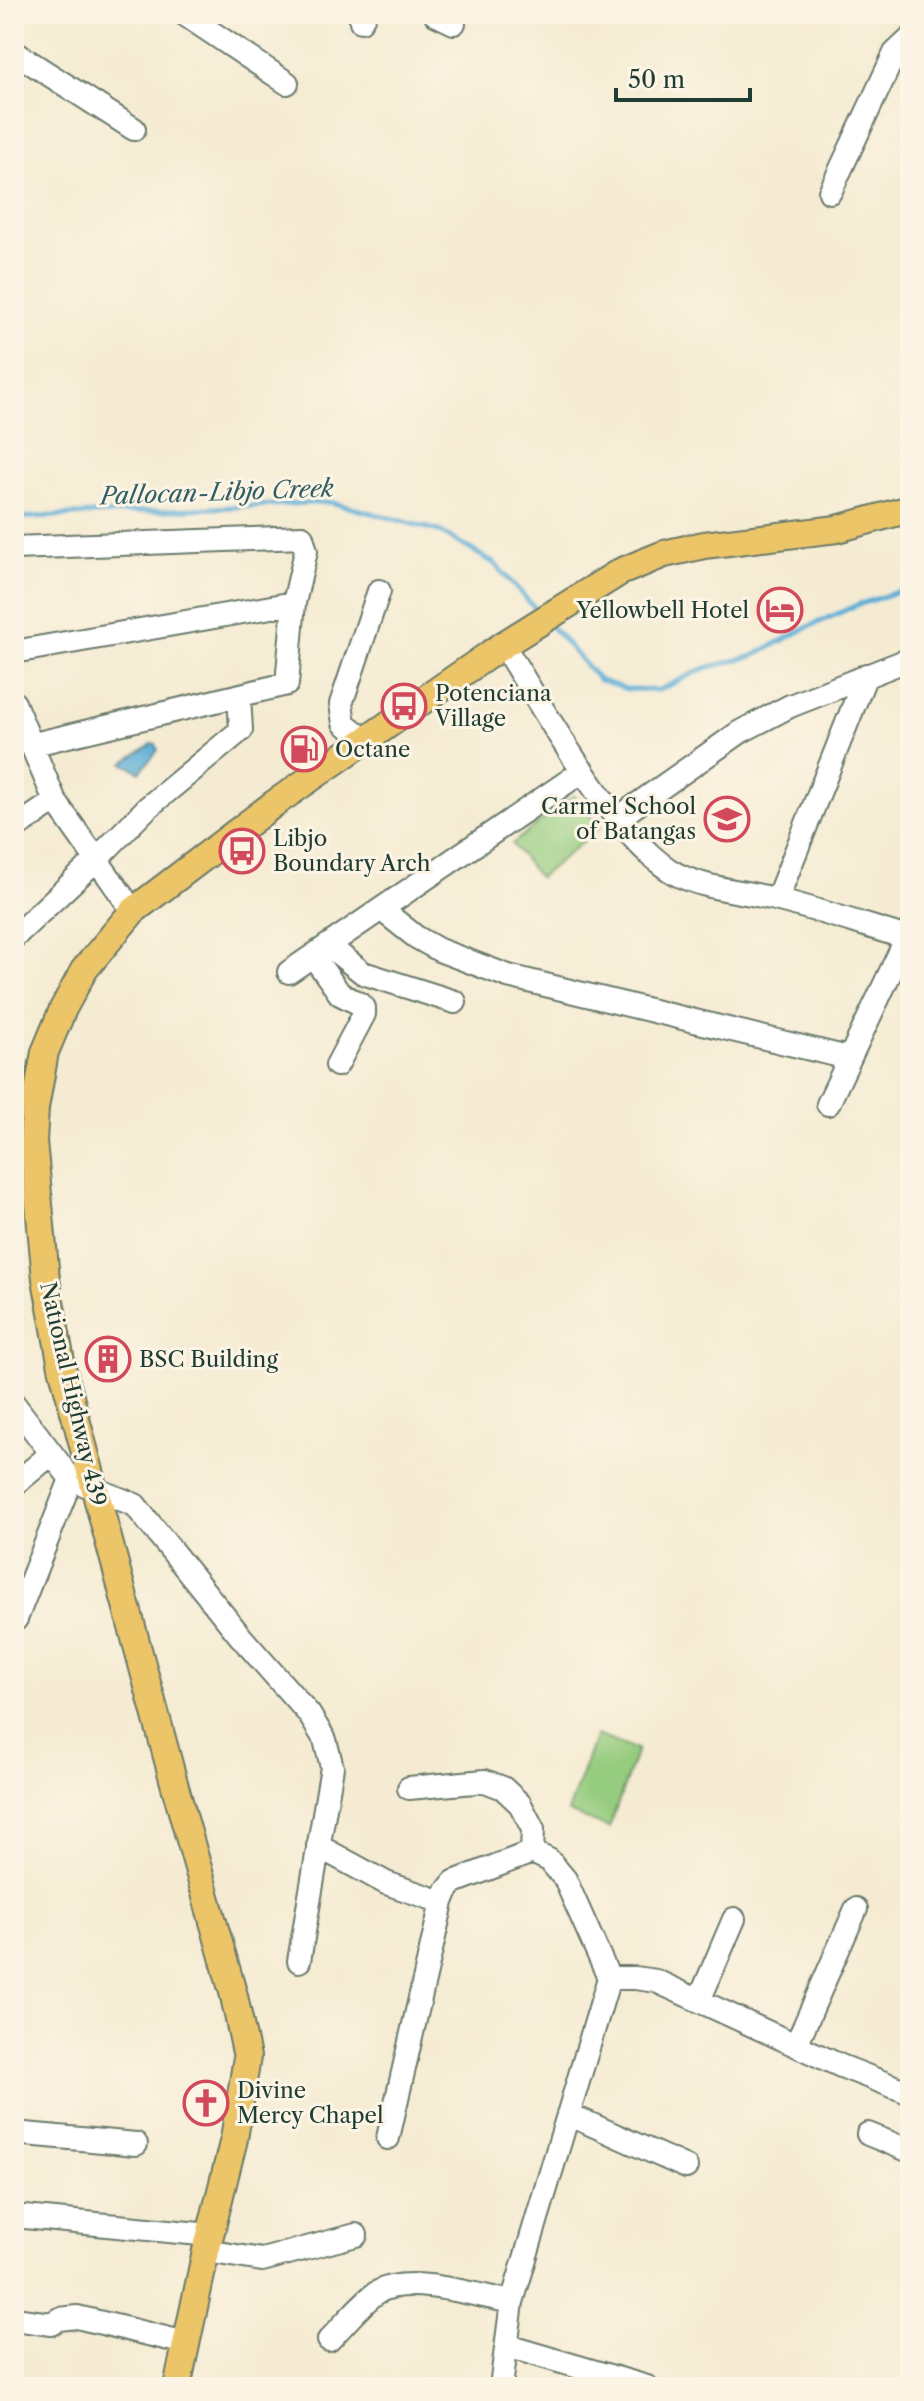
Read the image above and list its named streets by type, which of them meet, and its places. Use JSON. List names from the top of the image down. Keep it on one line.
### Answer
{"streets":{"main road":["National Highway 439"]},"water":["Pallocan-Libjo Creek"],"places":{"hotel":["Yellowbell Hotel"],"bus stop":["Potenciana Village","Libjo Boundary Arch"],"fuel station":["Octane"],"school or university":["Carmel School of Batangas"],"building":["BSC Building"],"church":["Divine Mercy Chapel"]},"scale_bar":"50 m"}
